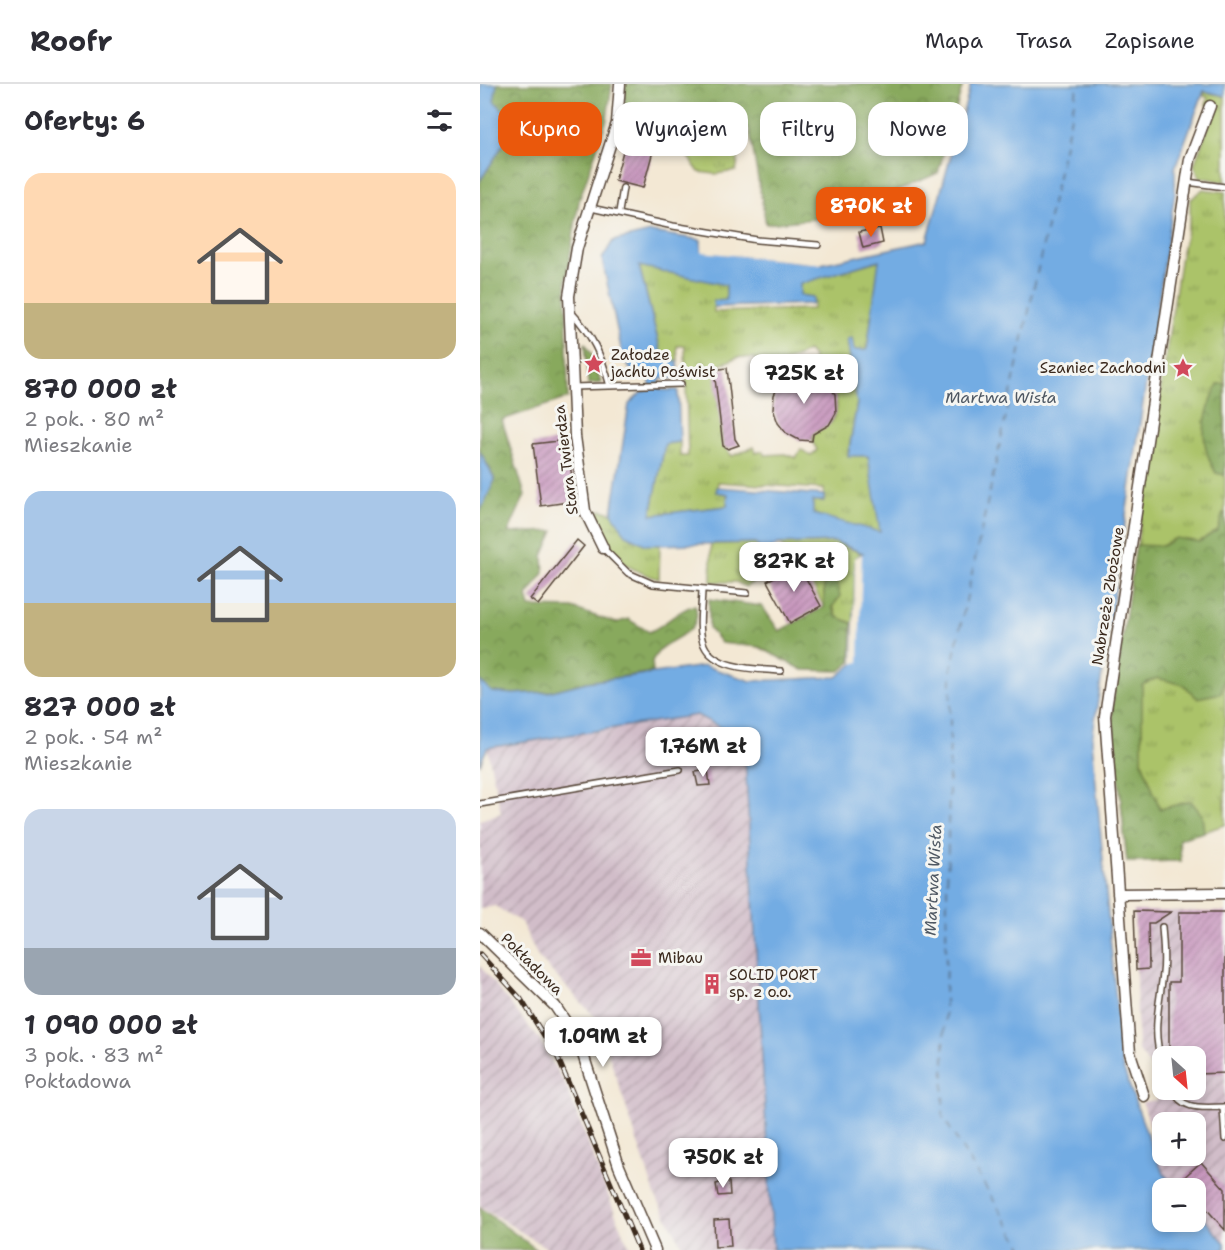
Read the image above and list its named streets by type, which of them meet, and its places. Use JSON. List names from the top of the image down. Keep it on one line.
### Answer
{"streets":{"street":["Stara Twierdza","Nabrzeże Zbożowe","Pokładowa"]},"water":["Martwa Wisła"],"places":{"place":["Załodze jachtu Poświst","Szaniec Zachodni"],"office":["Mibau"],"building":["SOLID PORT sp. z o.o."]},"north":"bottom right","page":{"header":"Roofr","nav":["Mapa","Trasa","Zapisane"],"heading":"Oferty: 6","chip":["Kupno","Wynajem","Filtry","Nowe"],"list":[{"name":"870 000 zł","note":"2 pok. · 80 m² · Mieszkanie"},{"name":"827 000 zł","note":"2 pok. · 54 m² · Mieszkanie"},{"name":"1 090 000 zł","note":"3 pok. · 83 m² · Pokładowa"}],"price":["870K zł","725K zł","827K zł","1.76M zł","1.09M zł","750K zł"],"map_buttons":["+","−"]}}
